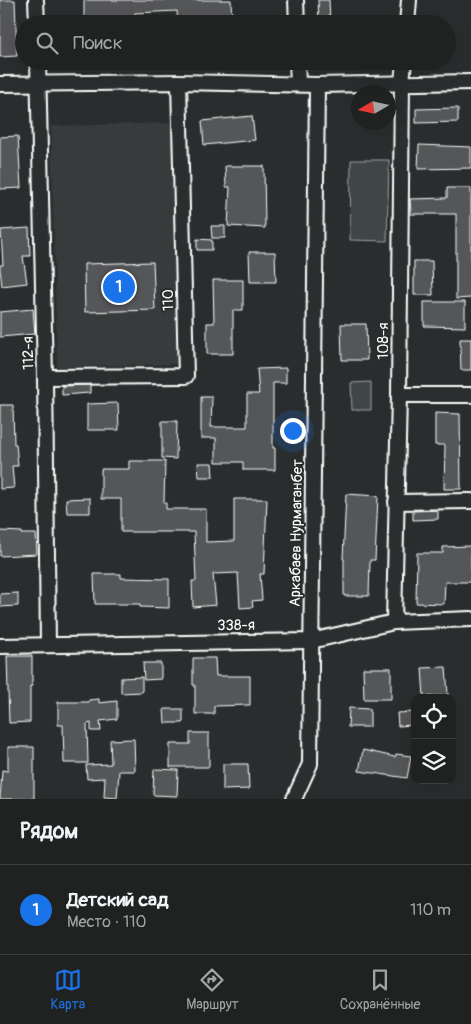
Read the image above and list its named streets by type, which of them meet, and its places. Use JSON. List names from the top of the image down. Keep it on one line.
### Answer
{"streets":{"street":["110","108-я","112-я","Аркабаев Нурмаганбет","338-я"]},"crossings":[["110","112-я"],["108-я","338-я"],["112-я","338-я"],["Аркабаев Нурмаганбет","338-я"]],"north":"left","page":{"search":"Поиск","pins":"1","heading":"Рядом","list":[{"mark":"1","name":"Детский сад","note":"Место · 110","value":"110 m"}],"nav":["Карта","Маршрут","Сохранённые"]}}
